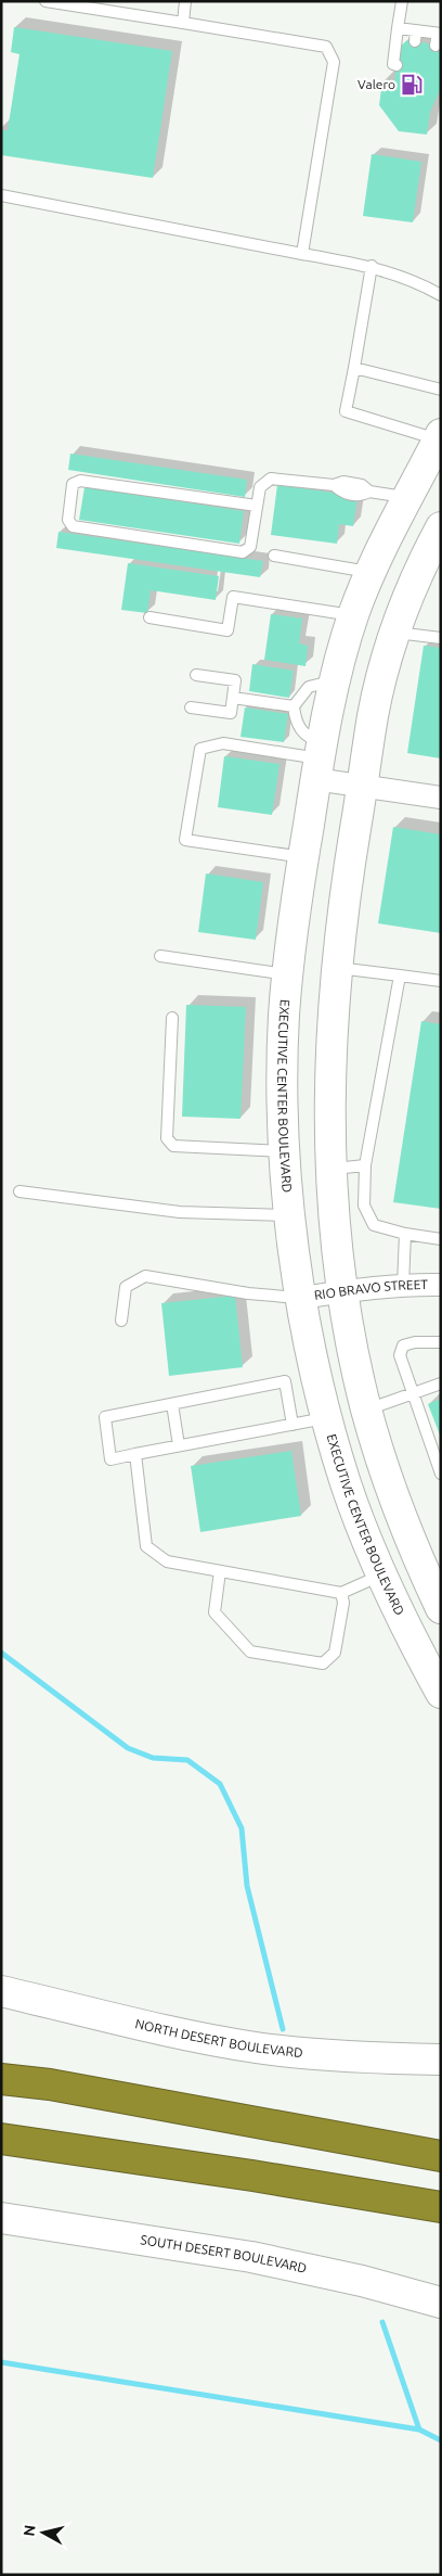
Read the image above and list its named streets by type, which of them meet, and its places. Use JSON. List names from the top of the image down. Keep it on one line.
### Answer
{"streets":{"main road":["EXECUTIVE CENTER BOULEVARD","NORTH DESERT BOULEVARD","SOUTH DESERT BOULEVARD"],"street":["RIO BRAVO STREET"]},"crossings":[["EXECUTIVE CENTER BOULEVARD","RIO BRAVO STREET"]],"places":{"fuel station":["Valero"]},"north":"left"}
